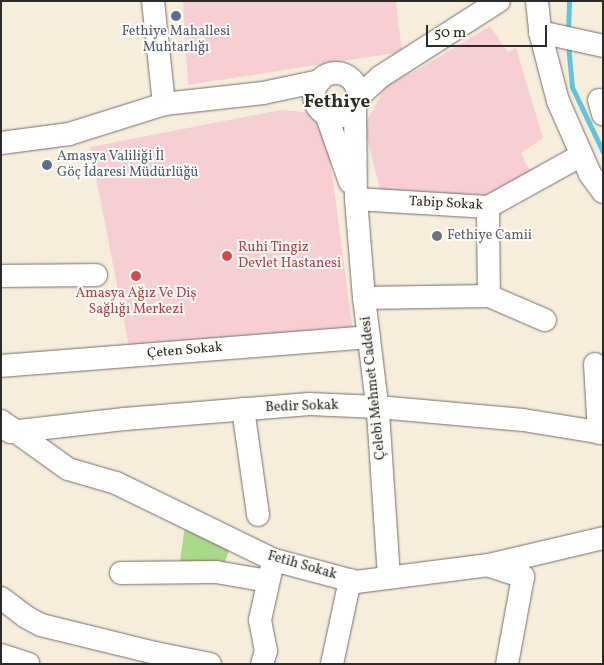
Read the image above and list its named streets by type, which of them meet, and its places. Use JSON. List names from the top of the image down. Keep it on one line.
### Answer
{"streets":{"street":["Tabip Sokak","Çeten Sokak","Çelebi Mehmet Caddesi","Bedir Sokak","Fetih Sokak"]},"crossings":[["Tabip Sokak","Çelebi Mehmet Caddesi"],["Çeten Sokak","Çelebi Mehmet Caddesi"],["Çelebi Mehmet Caddesi","Bedir Sokak"],["Çelebi Mehmet Caddesi","Fetih Sokak"],["Bedir Sokak","Fetih Sokak"]],"districts":["Fethiye"],"places":["Fethiye Mahallesi Muhtarlığı","Amasya Valiliği İl Göç İdaresi Müdürlüğü","Fethiye Camii","Ruhi Tingiz Devlet Hastanesi","Amasya Ağız Ve Diş Sağlığı Merkezi"],"scale_bar":"50 m"}
